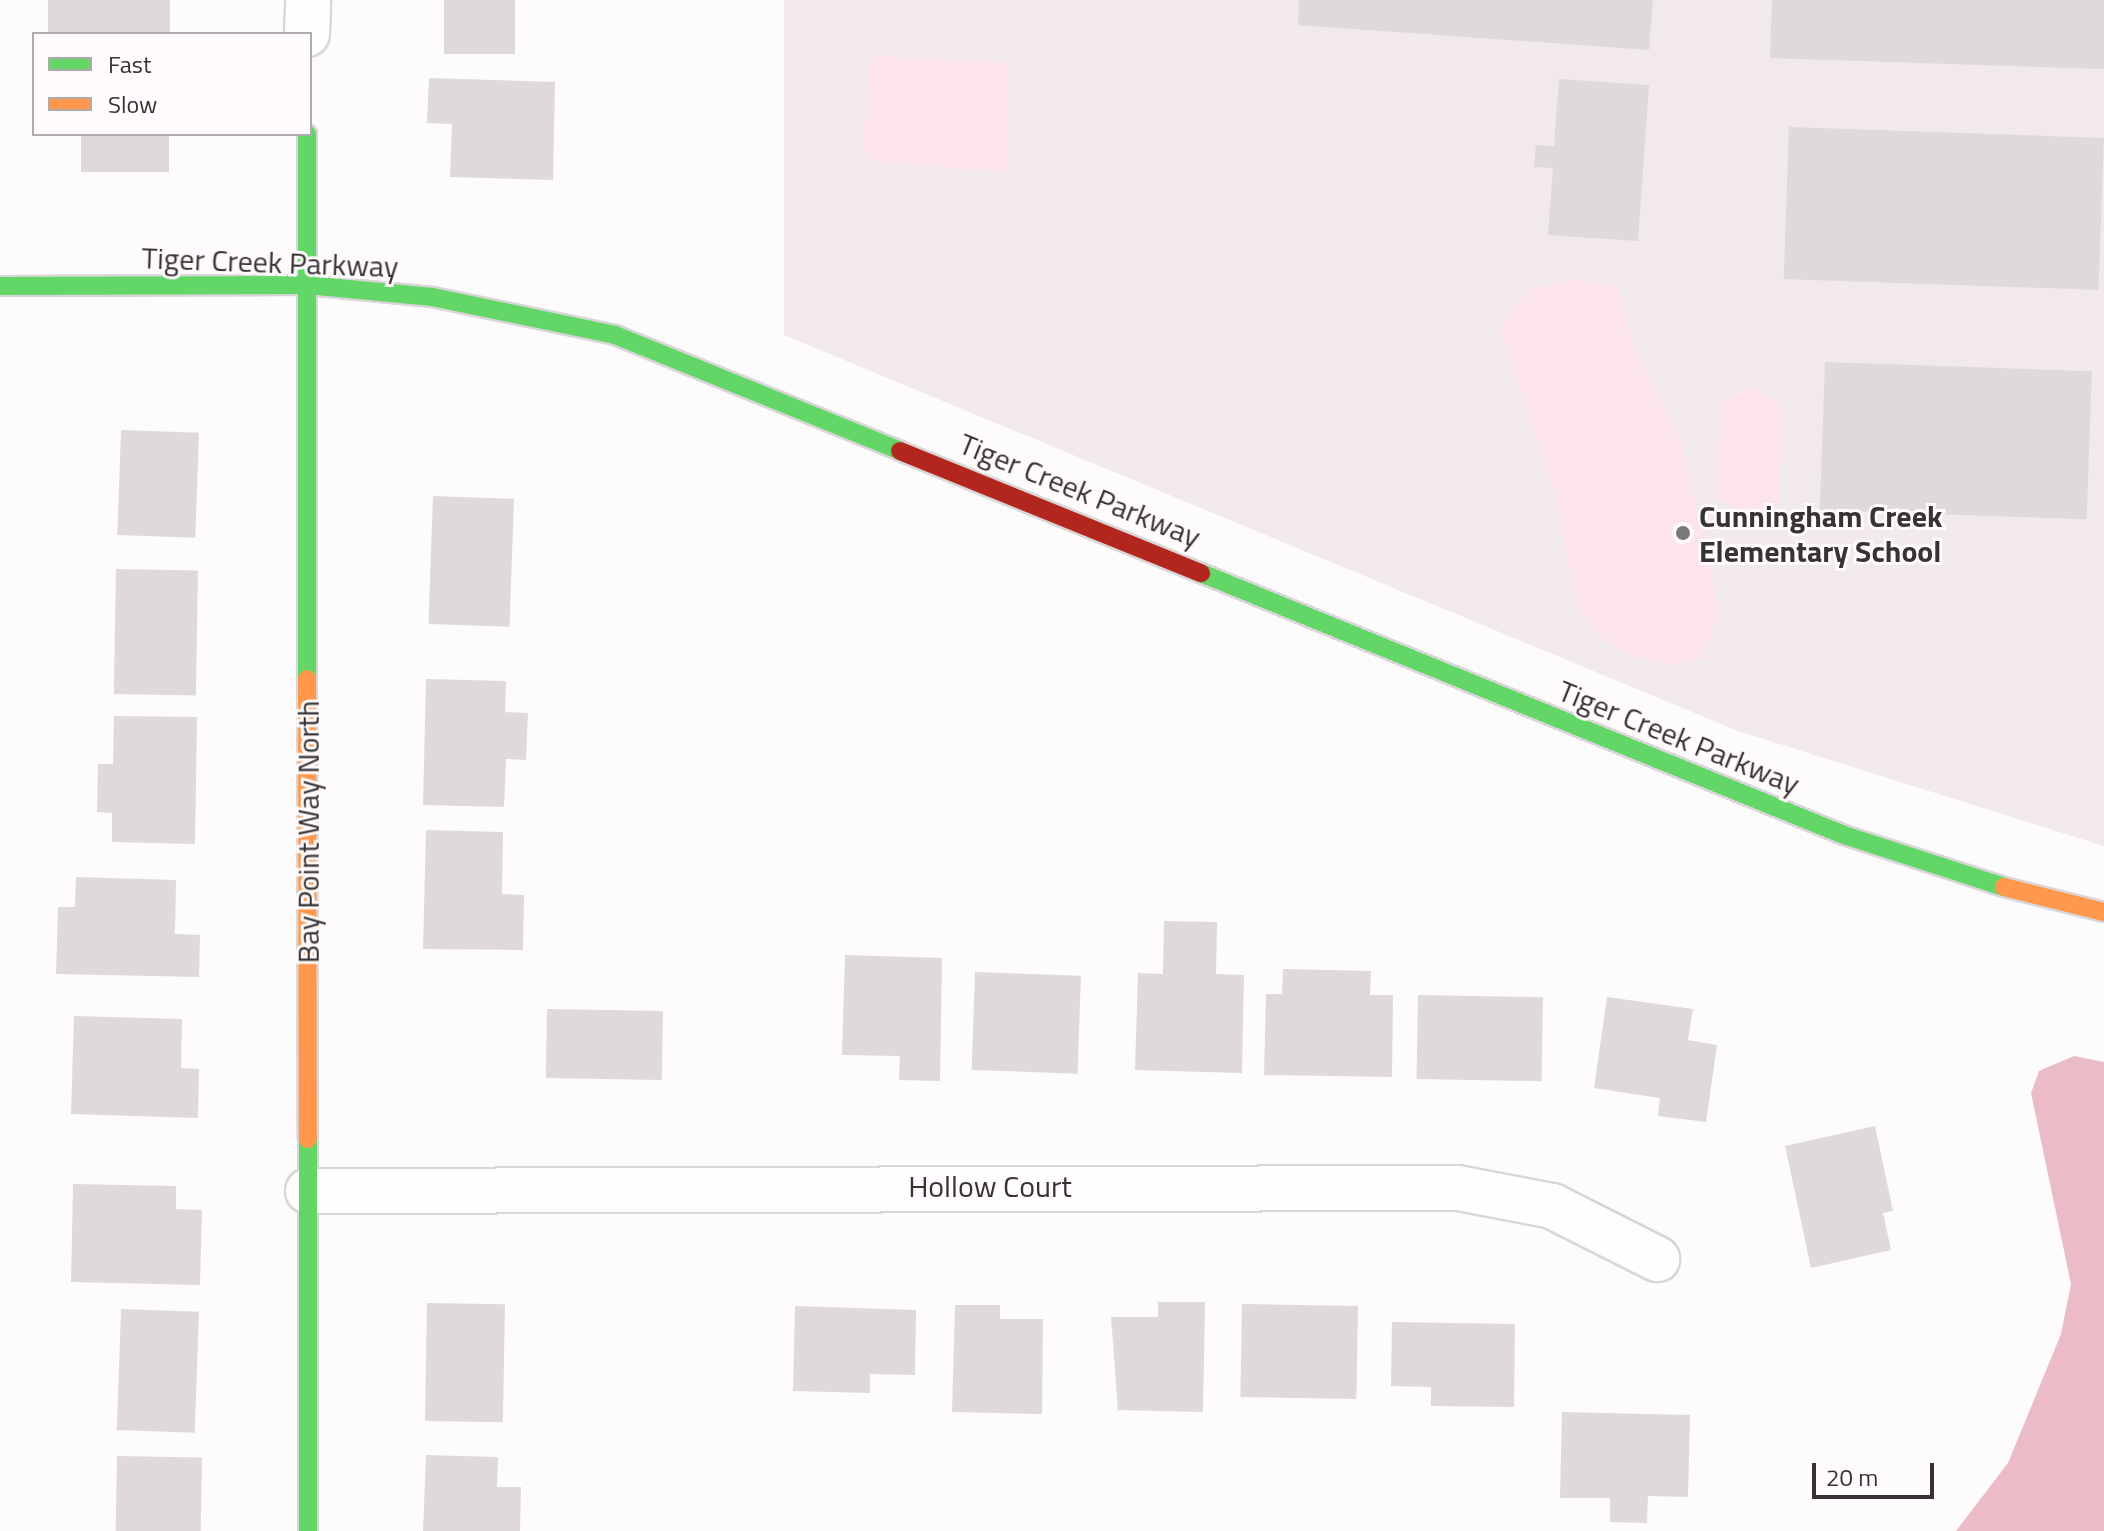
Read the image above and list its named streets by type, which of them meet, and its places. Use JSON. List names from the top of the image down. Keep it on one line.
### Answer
{"streets":{"street":["Tiger Creek Parkway","Bay Point Way North","Hollow Court"]},"crossings":[["Tiger Creek Parkway","Bay Point Way North"],["Bay Point Way North","Hollow Court"]],"places":["Cunningham Creek Elementary School"],"legend":["Fast","Slow"],"scale_bar":"20 m"}
